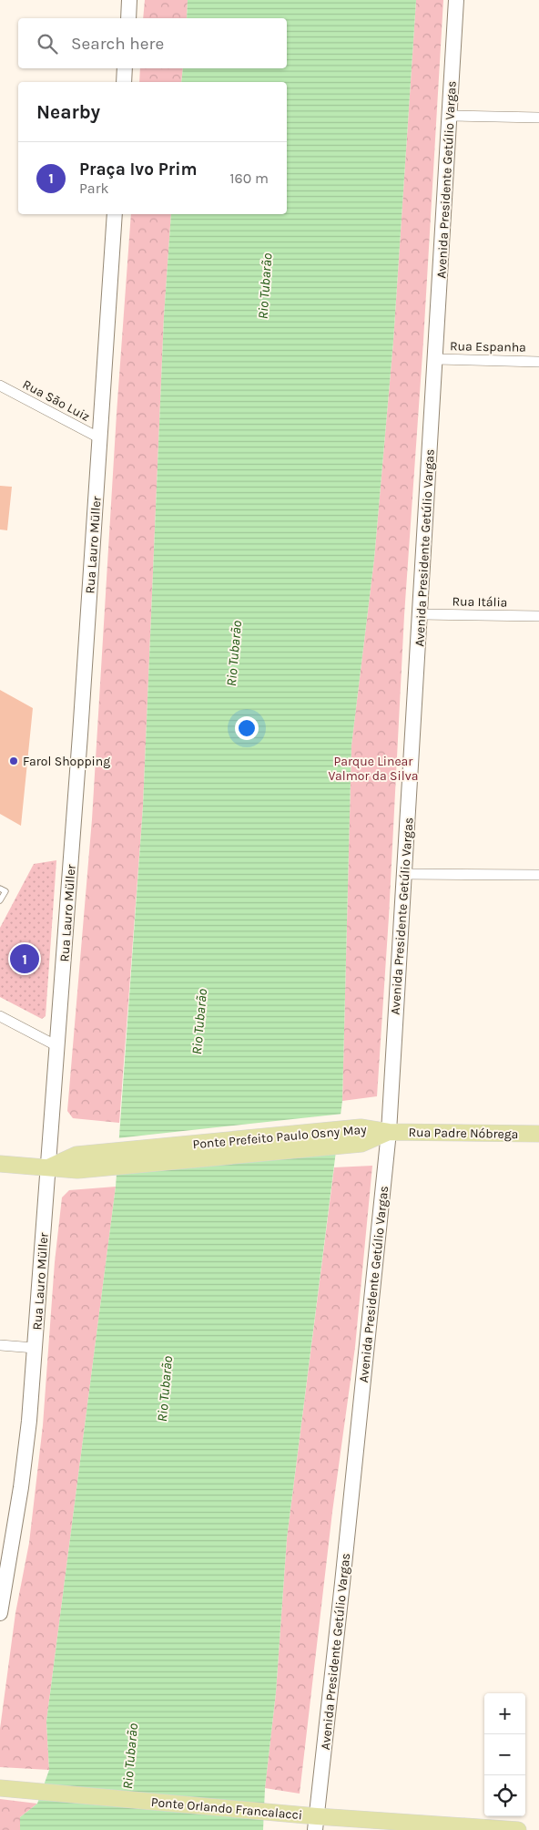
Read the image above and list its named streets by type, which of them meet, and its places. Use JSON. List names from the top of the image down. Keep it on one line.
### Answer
{"streets":{"main road":["Avenida Presidente Getúlio Vargas","Rua Lauro Müller","Rua Padre Nóbrega","Ponte Prefeito Paulo Osny May","Ponte Orlando Francalacci"],"street":["Rua Espanha","Rua São Luiz","Rua Itália"]},"crossings":[["Avenida Presidente Getúlio Vargas","Rua Espanha"],["Avenida Presidente Getúlio Vargas","Rua Itália"],["Avenida Presidente Getúlio Vargas","Rua Padre Nóbrega"],["Avenida Presidente Getúlio Vargas","Ponte Prefeito Paulo Osny May"],["Avenida Presidente Getúlio Vargas","Ponte Orlando Francalacci"],["Rua São Luiz","Rua Lauro Müller"],["Rua Lauro Müller","Ponte Prefeito Paulo Osny May"],["Rua Padre Nóbrega","Ponte Prefeito Paulo Osny May"]],"water":["Rio Tubarão"],"parks":["Parque Linear Valmor da Silva"],"places":["Farol Shopping"],"page":{"search":"Search here","heading":"Nearby","list":[{"mark":"1","name":"Praça Ivo Prim","note":"Park","value":"160 m"}],"pins":"1","map_buttons":["+","−"]}}
